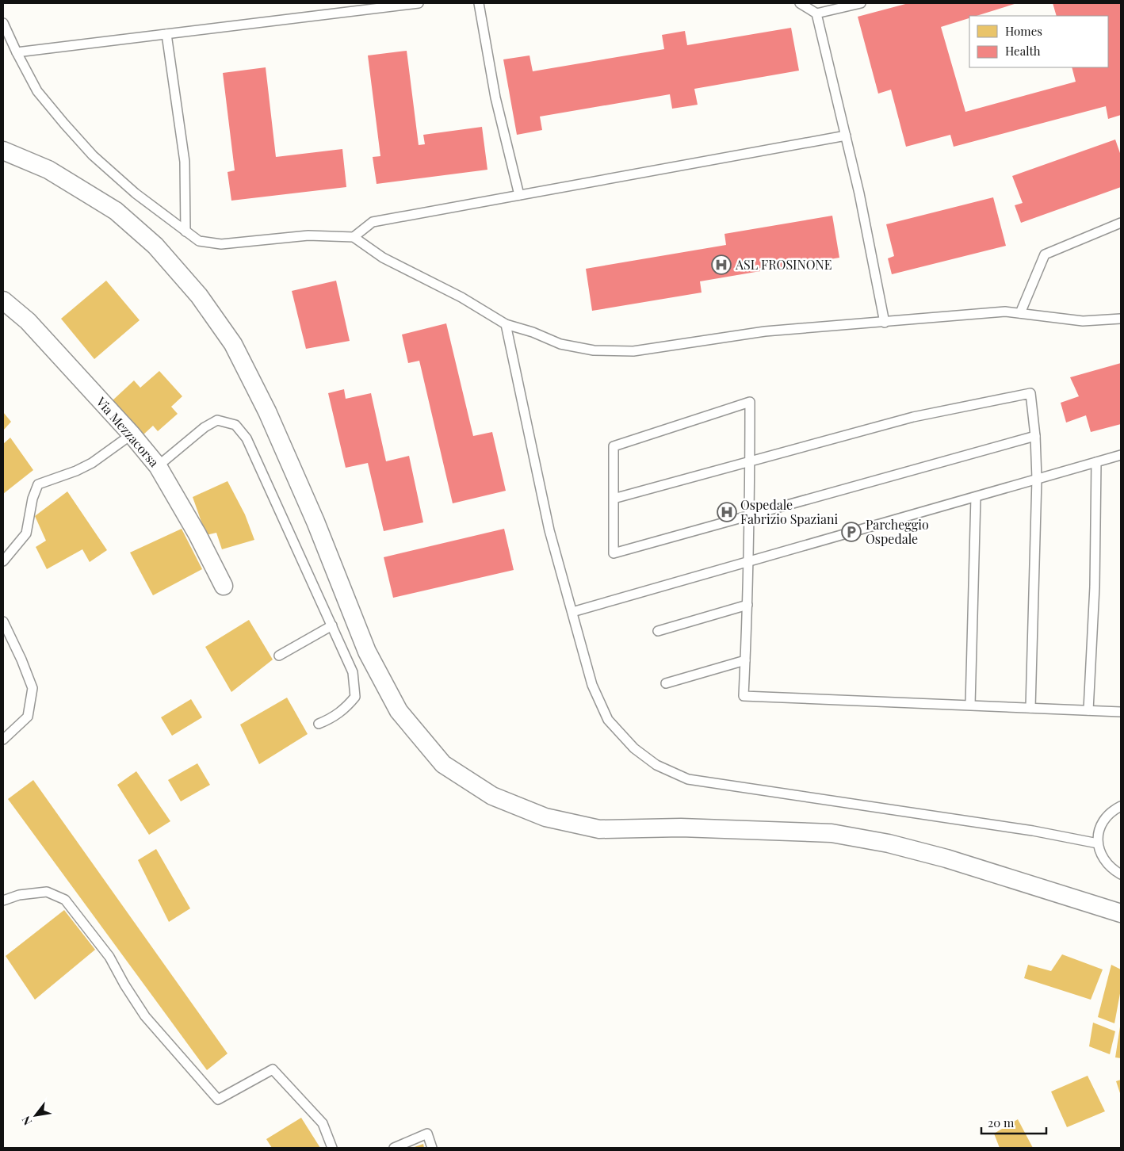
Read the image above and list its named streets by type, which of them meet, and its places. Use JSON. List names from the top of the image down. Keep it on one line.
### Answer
{"streets":{"street":["Via Mezzacorsa"]},"places":{"hospital":["ASL FROSINONE","Ospedale Fabrizio Spaziani"],"parking":["Parcheggio Ospedale"]},"legend":["Homes","Health"],"scale_bar":"20 m","north":"bottom left"}
